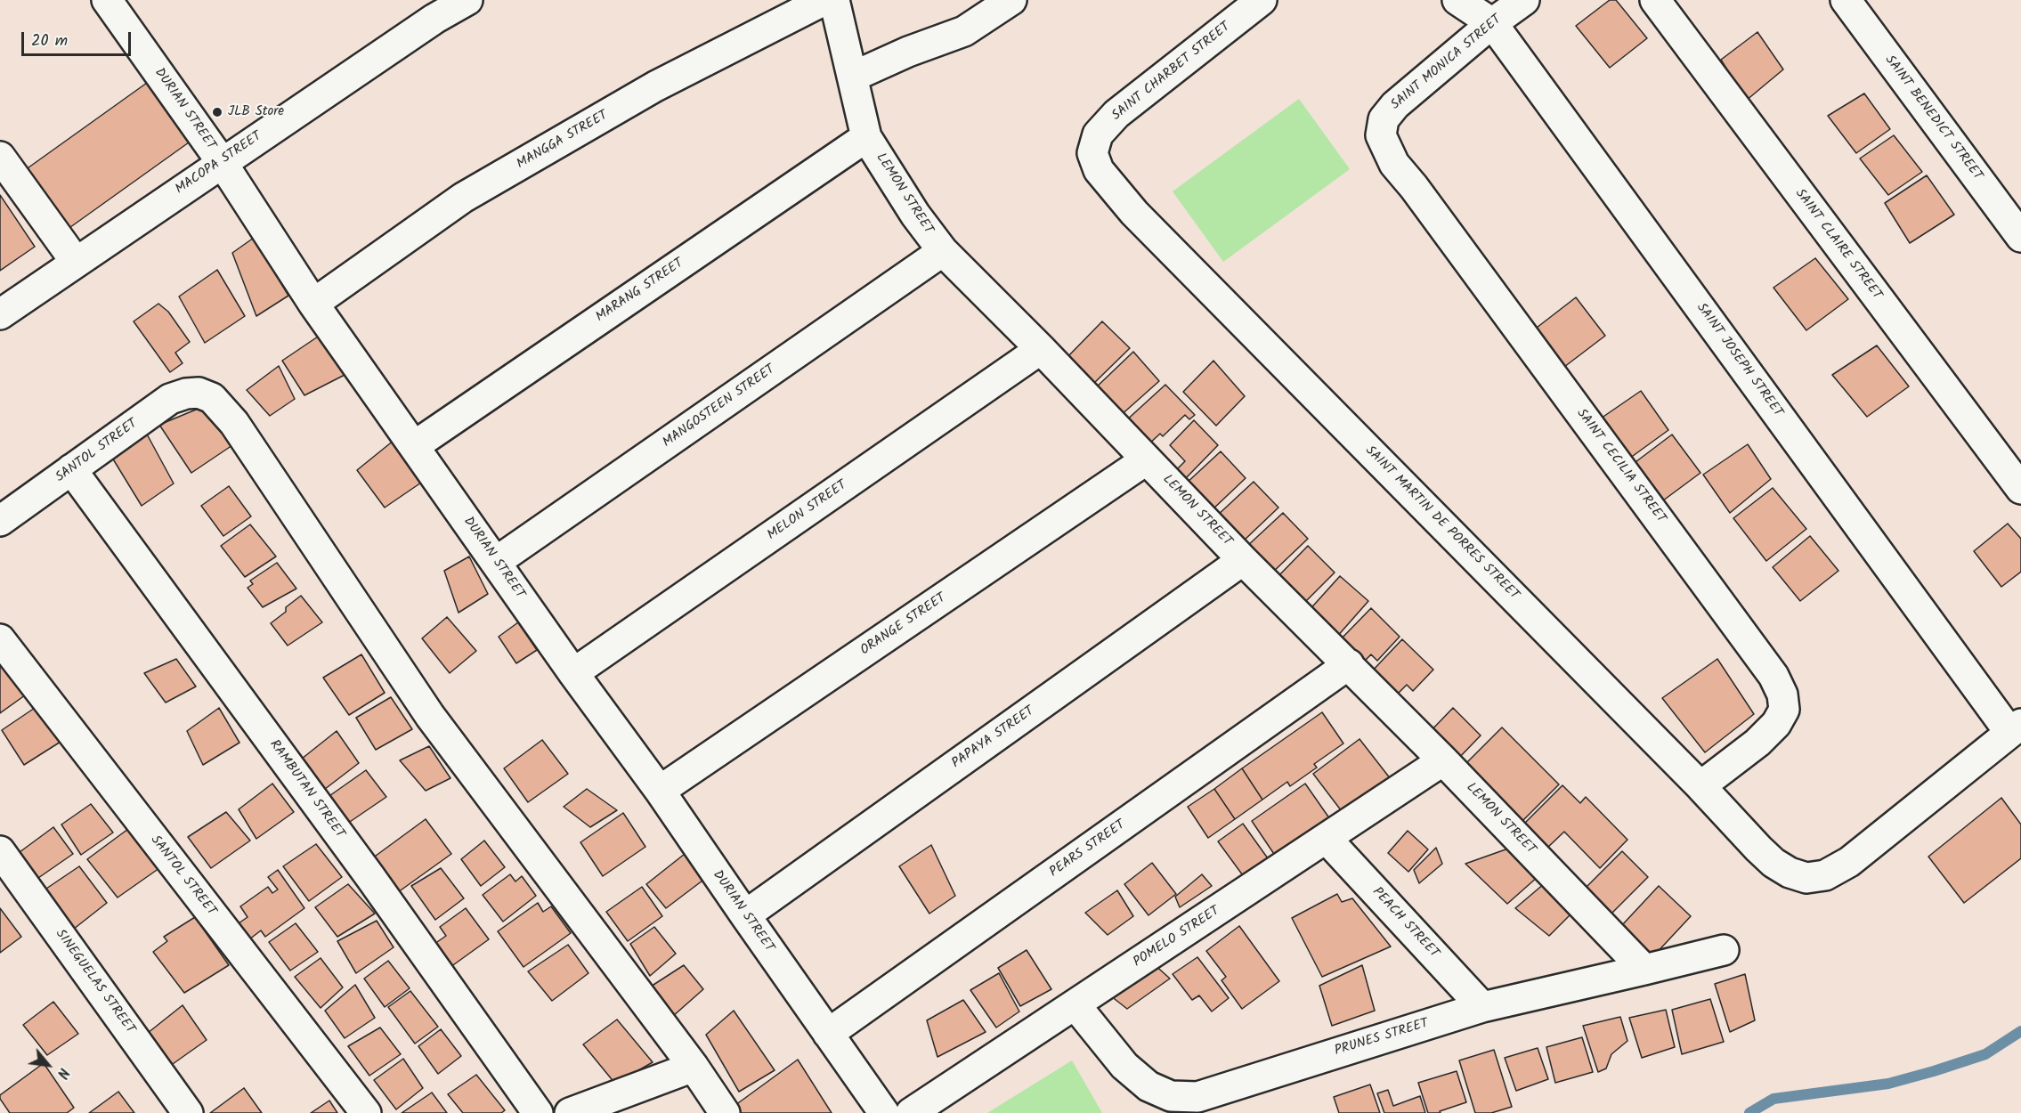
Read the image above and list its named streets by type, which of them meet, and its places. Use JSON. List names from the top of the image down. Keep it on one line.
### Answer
{"streets":{"street":["SAINT MONICA STREET","SAINT CHARBET STREET","DURIAN STREET","SAINT BENEDICT STREET","MANGGA STREET","MACOPA STREET","LEMON STREET","SAINT CLAIRE STREET","MARANG STREET","SAINT JOSEPH STREET","MANGOSTEEN STREET","SANTOL STREET","SAINT CECILIA STREET","MELON STREET","SAINT MARTIN DE PORRES STREET","ORANGE STREET","PAPAYA STREET","RAMBUTAN STREET","PEARS STREET","PEACH STREET","POMELO STREET","SINEGUELAS STREET","PRUNES STREET"]},"crossings":[["SAINT MONICA STREET","SAINT JOSEPH STREET"],["SAINT MONICA STREET","SAINT CECILIA STREET"],["SAINT CHARBET STREET","SAINT MARTIN DE PORRES STREET"],["DURIAN STREET","MANGGA STREET"],["DURIAN STREET","MACOPA STREET"],["DURIAN STREET","MARANG STREET"],["DURIAN STREET","MANGOSTEEN STREET"],["DURIAN STREET","MELON STREET"],["DURIAN STREET","ORANGE STREET"],["DURIAN STREET","PAPAYA STREET"],["DURIAN STREET","PEARS STREET"],["LEMON STREET","MARANG STREET"],["LEMON STREET","MANGOSTEEN STREET"],["LEMON STREET","MELON STREET"],["LEMON STREET","ORANGE STREET"],["LEMON STREET","PAPAYA STREET"],["LEMON STREET","PEARS STREET"],["LEMON STREET","POMELO STREET"],["LEMON STREET","PRUNES STREET"],["SAINT JOSEPH STREET","SAINT MARTIN DE PORRES STREET"],["SANTOL STREET","RAMBUTAN STREET"],["SAINT CECILIA STREET","SAINT MARTIN DE PORRES STREET"],["PEACH STREET","POMELO STREET"],["PEACH STREET","PRUNES STREET"],["POMELO STREET","PRUNES STREET"]],"places":["JLB Store"],"scale_bar":"20 m","north":"bottom right"}
